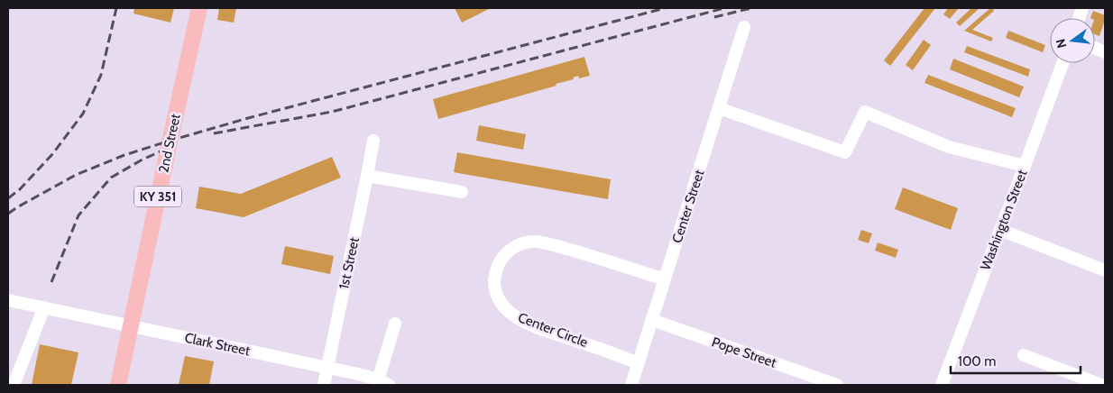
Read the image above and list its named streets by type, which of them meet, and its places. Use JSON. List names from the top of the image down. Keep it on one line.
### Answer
{"streets":{"main road":["2nd Street","KY 351"],"street":["Center Street","Washington Street","1st Street","Center Circle","Clark Street","Pope Street"]},"crossings":[["Center Street","Center Circle"],["Center Street","Pope Street"],["1st Street","Clark Street"]],"scale_bar":"100 m","north":"left"}
